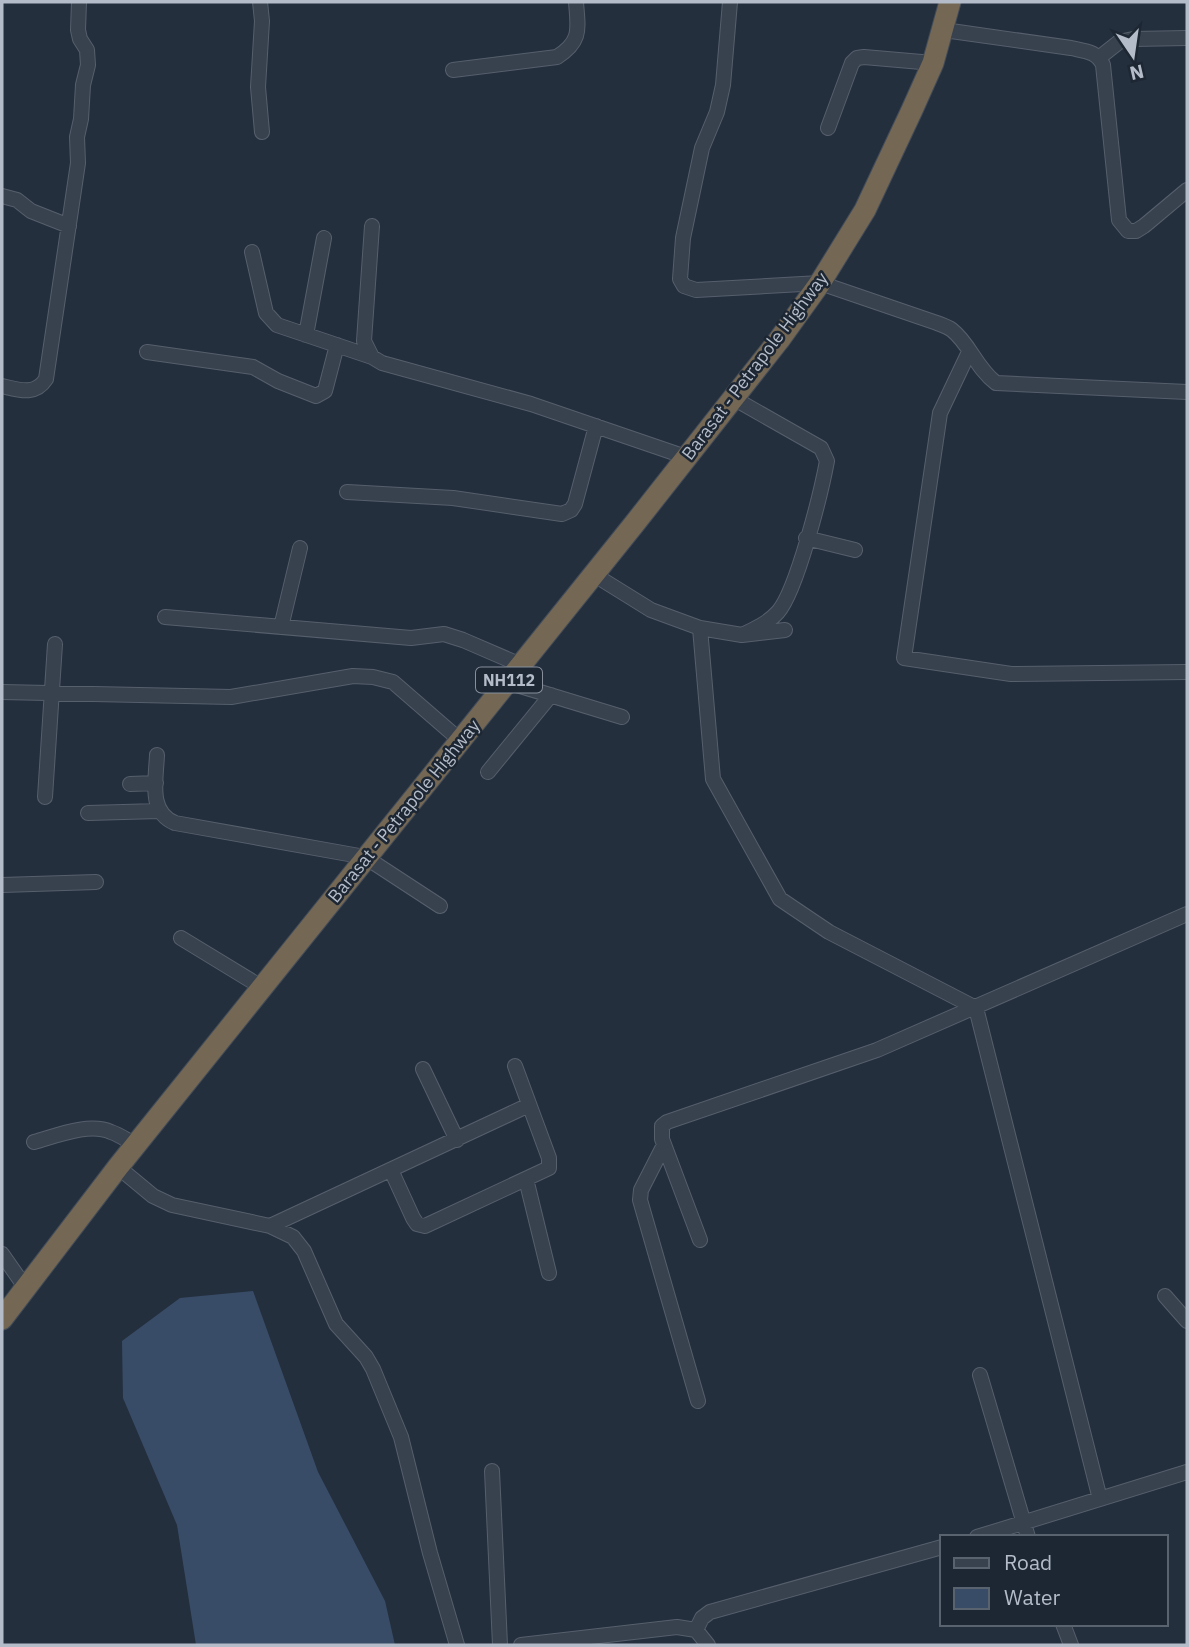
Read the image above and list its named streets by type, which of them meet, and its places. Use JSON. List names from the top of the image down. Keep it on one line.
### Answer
{"streets":{"highway":["Barasat - Petrapole Highway","NH112"]},"legend":["Road","Water"],"north":"bottom"}
